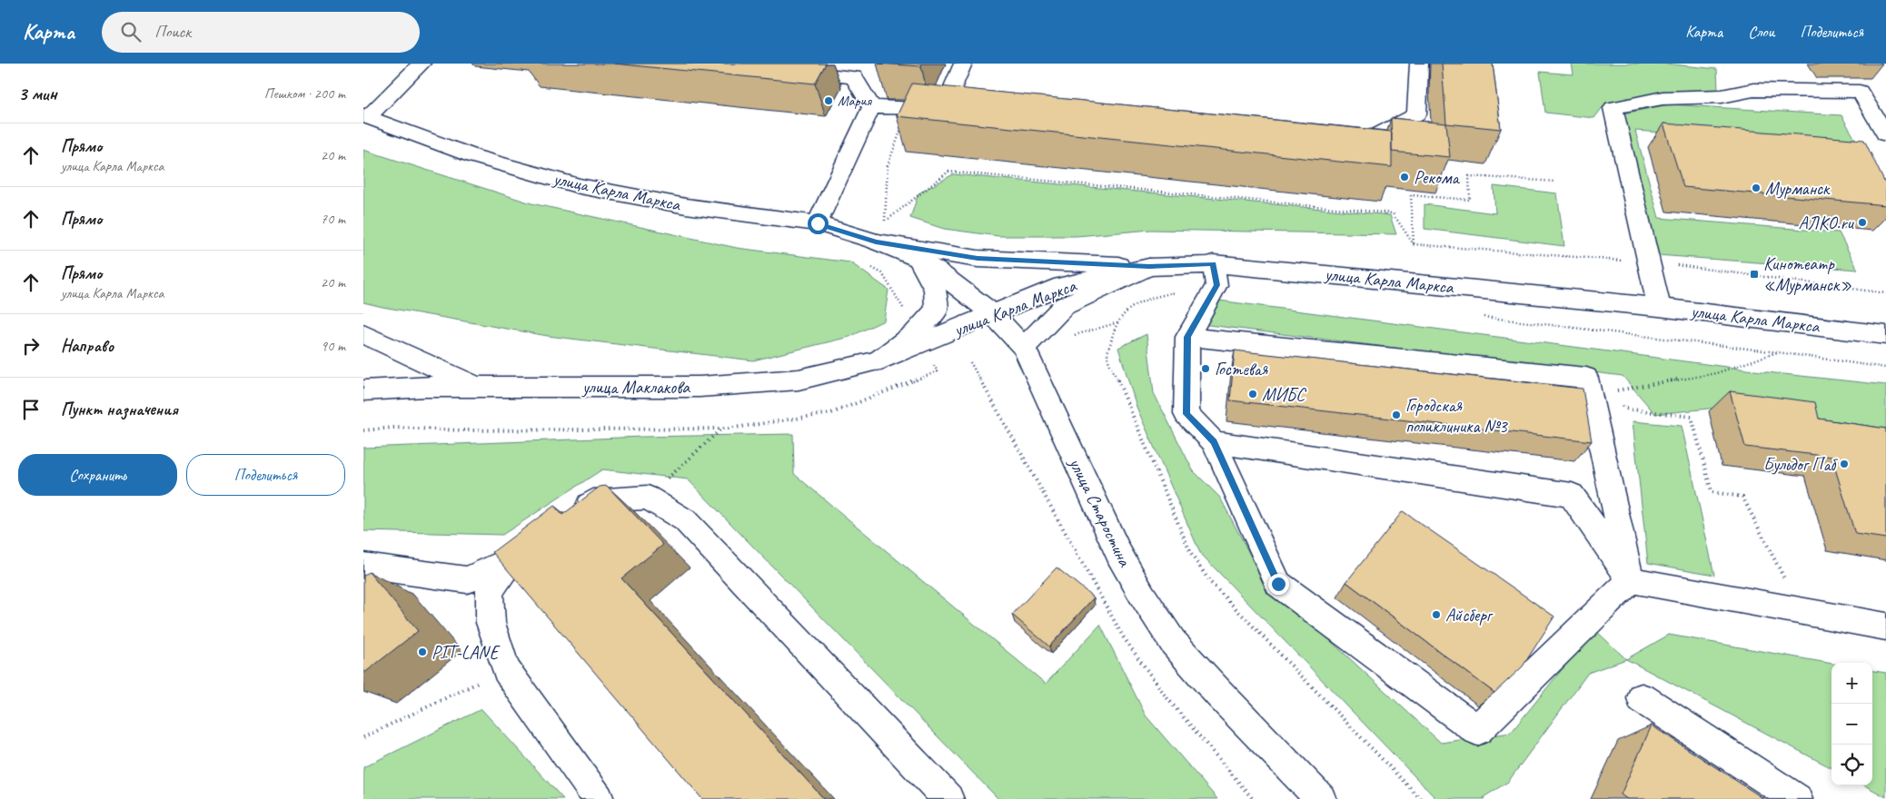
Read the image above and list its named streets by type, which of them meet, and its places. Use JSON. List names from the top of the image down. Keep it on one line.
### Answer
{"streets":{"street":["улица Карла Маркса","улица Маклакова","улица Старостина"]},"crossings":[["улица Карла Маркса","улица Маклакова"],["улица Карла Маркса","улица Старостина"]],"places":{"other":["Мария","Рекома","Мурманск","АЛКО.ru","Гостевая","МИБС","Городская поликлиника №3","Бульдог Паб","Айсберг","PIT-LANE"],"transit":["Кинотеатр «Мурманск»"]},"page":{"header":"Карта","search":"Поиск","nav":["Карта","Слои","Поделиться"],"heading":["3 мин","Пешком · 200 m"],"list":[["Прямо","улица Карла Маркса","20 m"],["Прямо","70 m"],["Прямо","улица Карла Маркса","20 m"],["Направо","90 m"],"Пункт назначения"],"buttons":["Сохранить","Поделиться"],"map_buttons":["+","−"]}}
